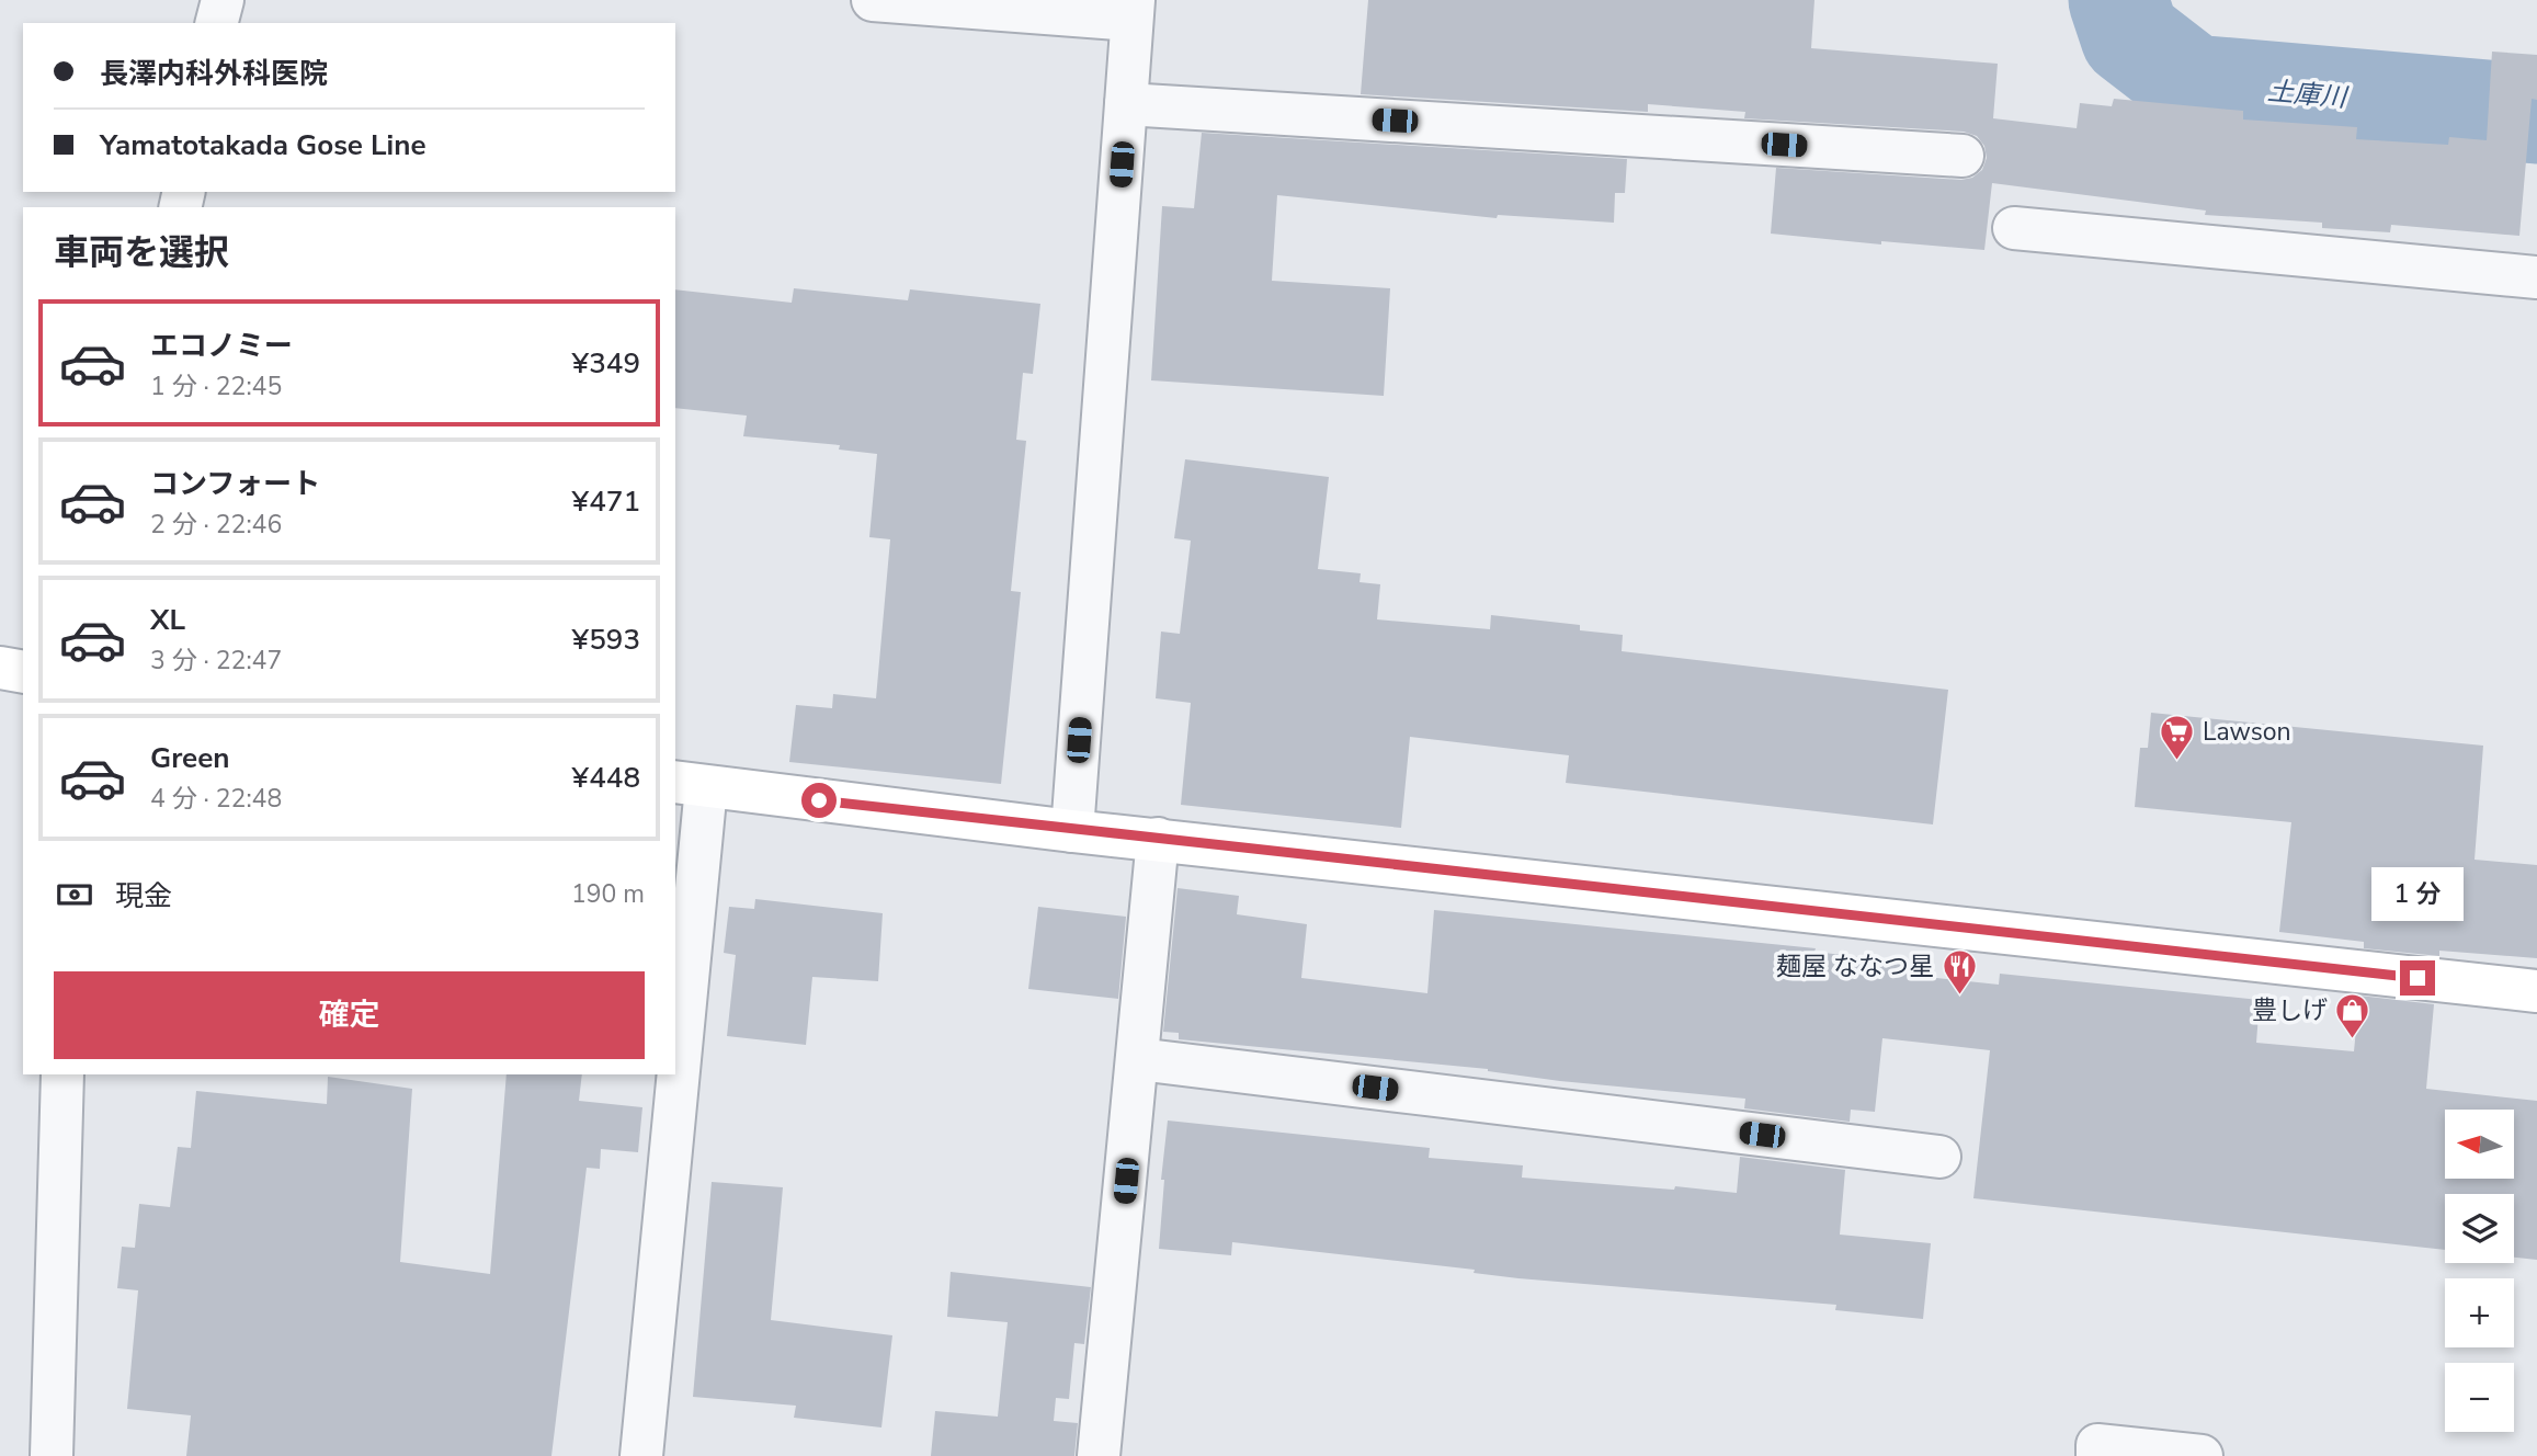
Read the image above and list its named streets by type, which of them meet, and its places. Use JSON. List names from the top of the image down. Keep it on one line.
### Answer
{"water":["土庫川"],"places":{"supermarket":["Lawson"],"restaurant":["麺屋 ななつ星"],"shop":["豊しげ"]},"north":"left","page":{"banner":["長澤内科外科医院","Yamatotakada Gose Line"],"heading":"車両を選択","list":[{"name":"エコノミー","note":"1 分 · 22:45","value":"¥349"},{"name":"コンフォート","note":"2 分 · 22:46","value":"¥471"},{"name":"XL","note":"3 分 · 22:47","value":"¥593"},{"name":"Green","note":"4 分 · 22:48","value":"¥448"}],"pay":["現金","190 m"],"bubble":"1 分","buttons":"確定","map_buttons":["+","−"]}}
